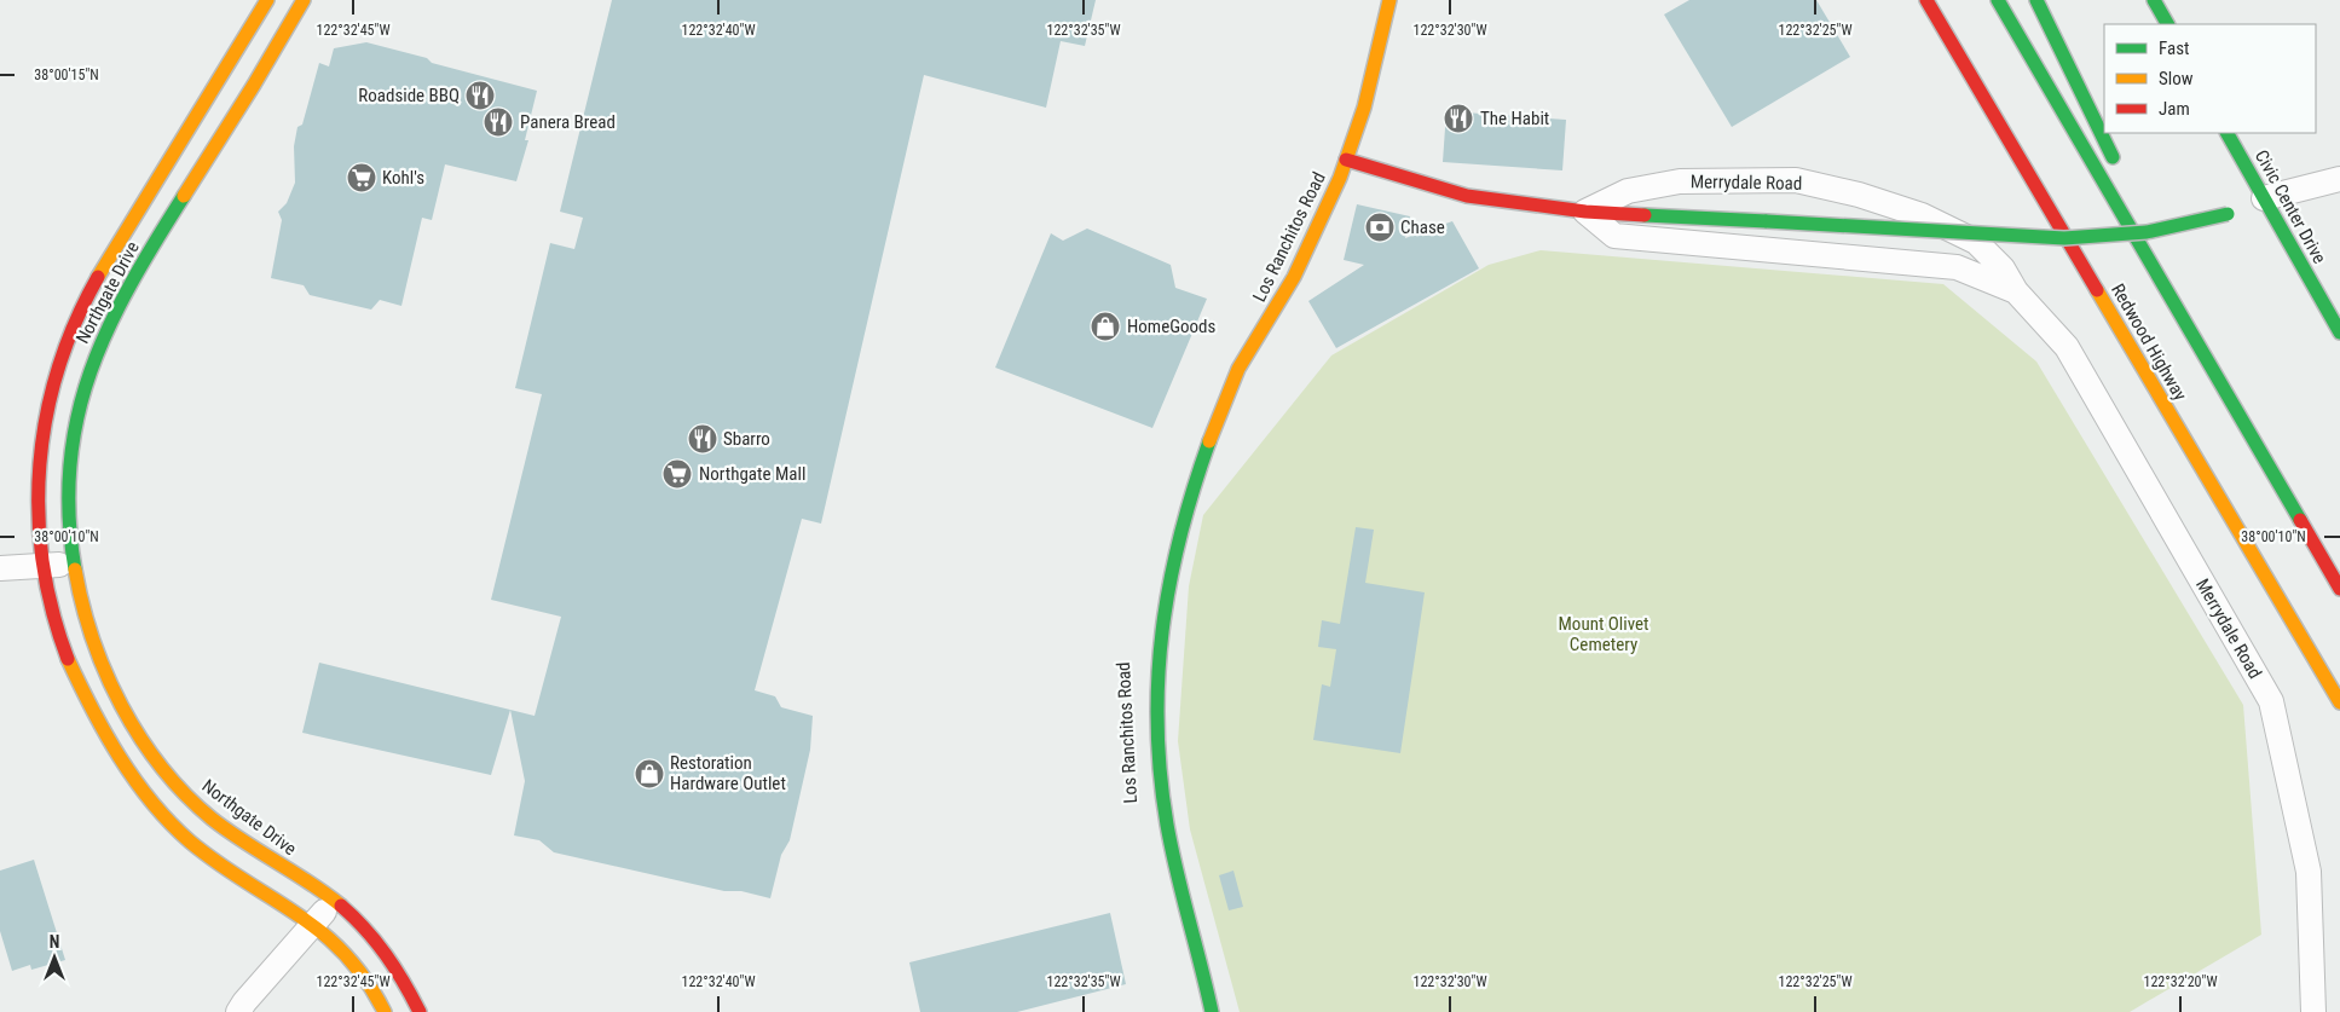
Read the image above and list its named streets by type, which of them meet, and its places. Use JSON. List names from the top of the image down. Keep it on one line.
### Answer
{"streets":{"main road":["Merrydale Road","Civic Center Drive","Los Ranchitos Road","Northgate Drive","Redwood Highway"]},"crossings":[["Merrydale Road","Los Ranchitos Road"]],"parks":["Mount Olivet Cemetery"],"places":{"restaurant":["Roadside BBQ","The Habit","Panera Bread","Sbarro"],"supermarket":["Kohl's","Northgate Mall"],"bank":["Chase"],"shop":["HomeGoods","Restoration Hardware Outlet"]},"legend":["Fast","Slow","Jam"],"north":"top","coordinates":["122°32'45\"W","122°32'40\"W","122°32'35\"W","122°32'30\"W","122°32'25\"W","38°00'15\"N","38°00'10\"N","122°32'20\"W"]}
